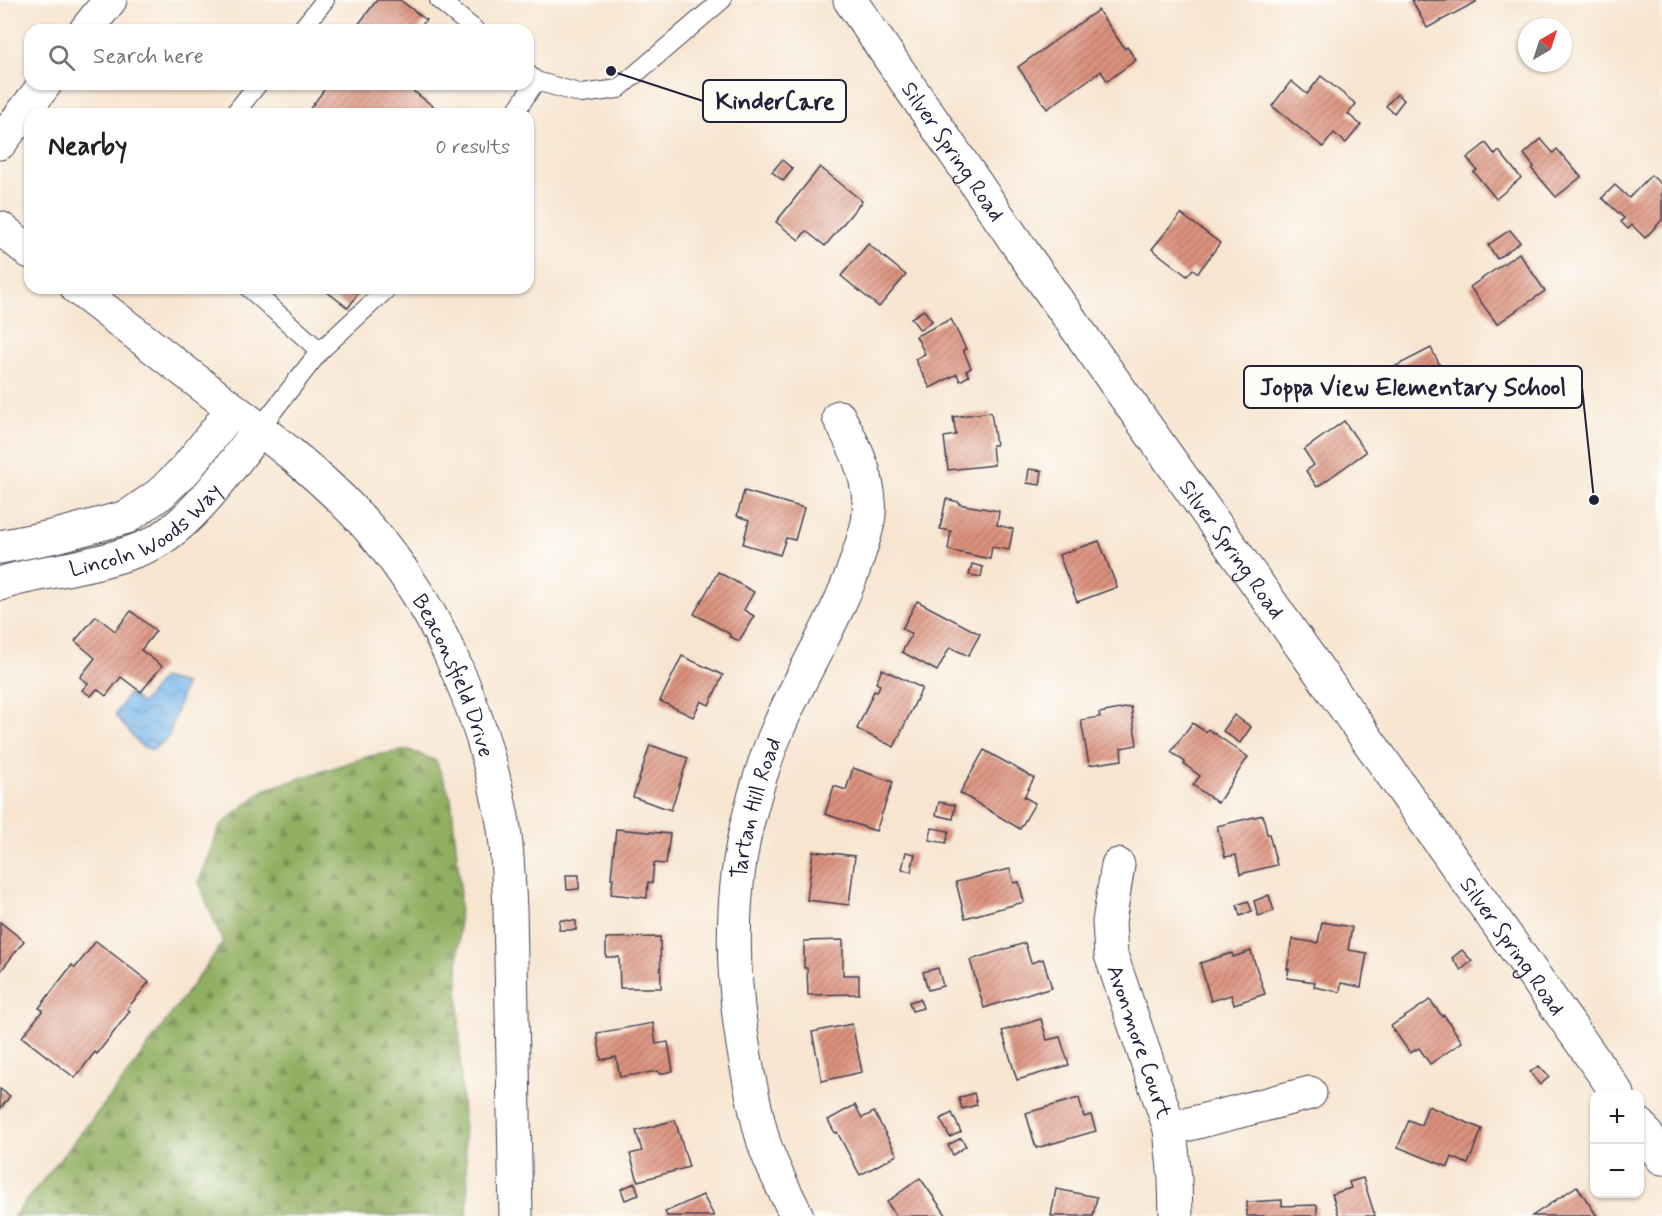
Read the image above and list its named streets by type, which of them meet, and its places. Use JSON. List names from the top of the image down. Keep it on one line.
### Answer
{"streets":{"street":["Silver Spring Road","Lincoln Woods Way","Beaconsfield Drive","Tartan Hill Road","Avonmore Court"]},"crossings":[["Lincoln Woods Way","Beaconsfield Drive"]],"places":["KinderCare","Joppa View Elementary School"],"north":"top right","page":{"search":"Search here","heading":["Nearby","0 results"],"map_buttons":["+","−"]}}
